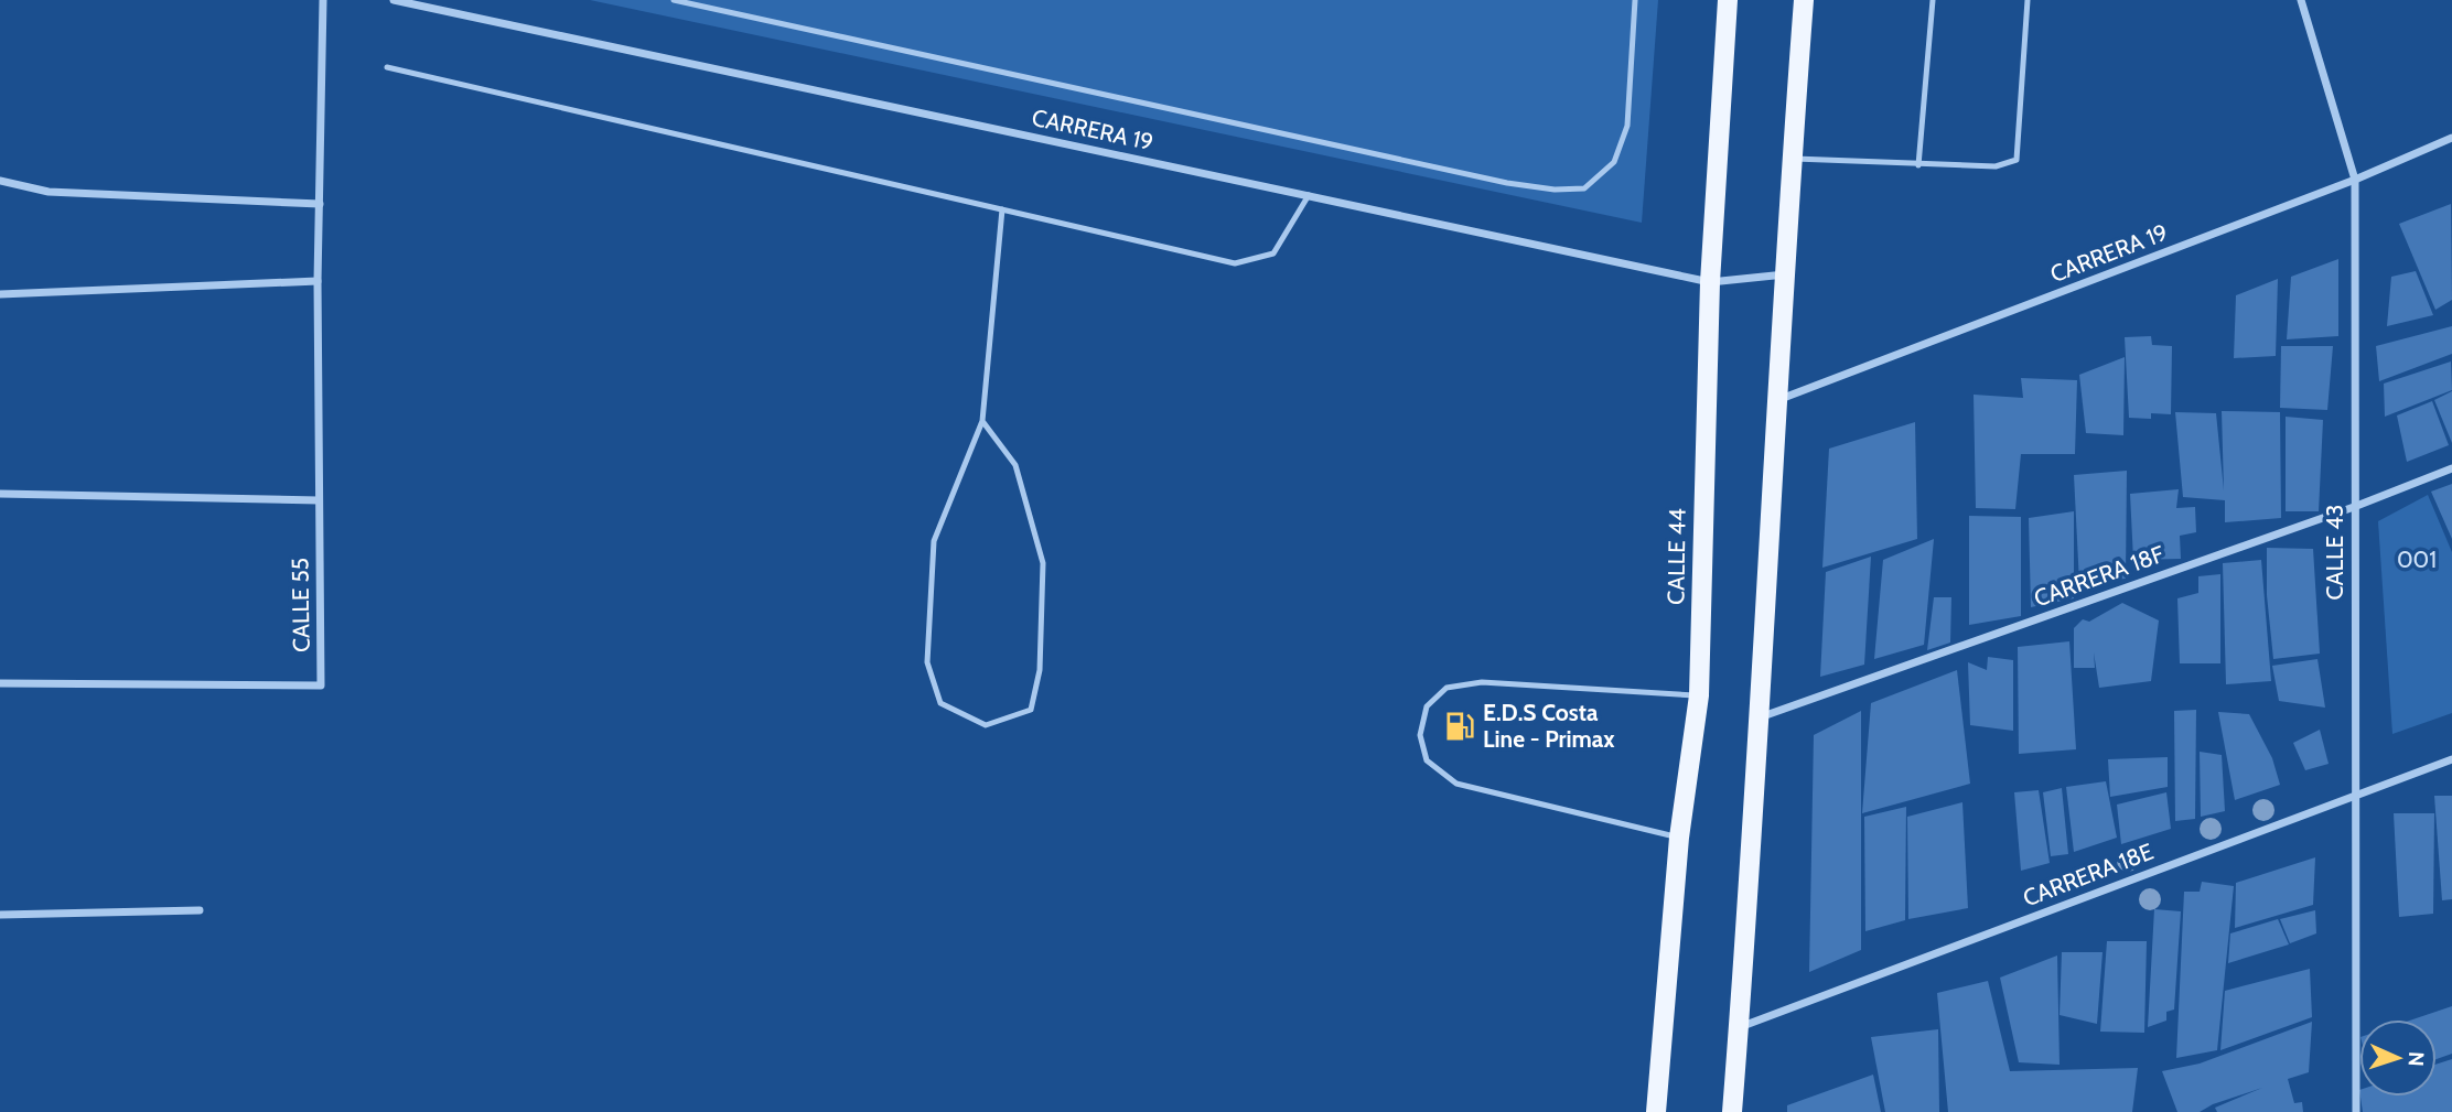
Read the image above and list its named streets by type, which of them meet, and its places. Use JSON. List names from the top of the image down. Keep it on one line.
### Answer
{"streets":{"main road":["CALLE 44"],"street":["CARRERA 19","CALLE 43","CARRERA 18F","CALLE 55","CARRERA 18E"]},"crossings":[["CARRERA 19","CALLE 43"],["CARRERA 19","CALLE 44"],["CALLE 43","CARRERA 18F"],["CALLE 43","CARRERA 18E"]],"parks":["001"],"places":{"fuel station":["E.D.S Costa Line - Primax"]},"north":"right"}
